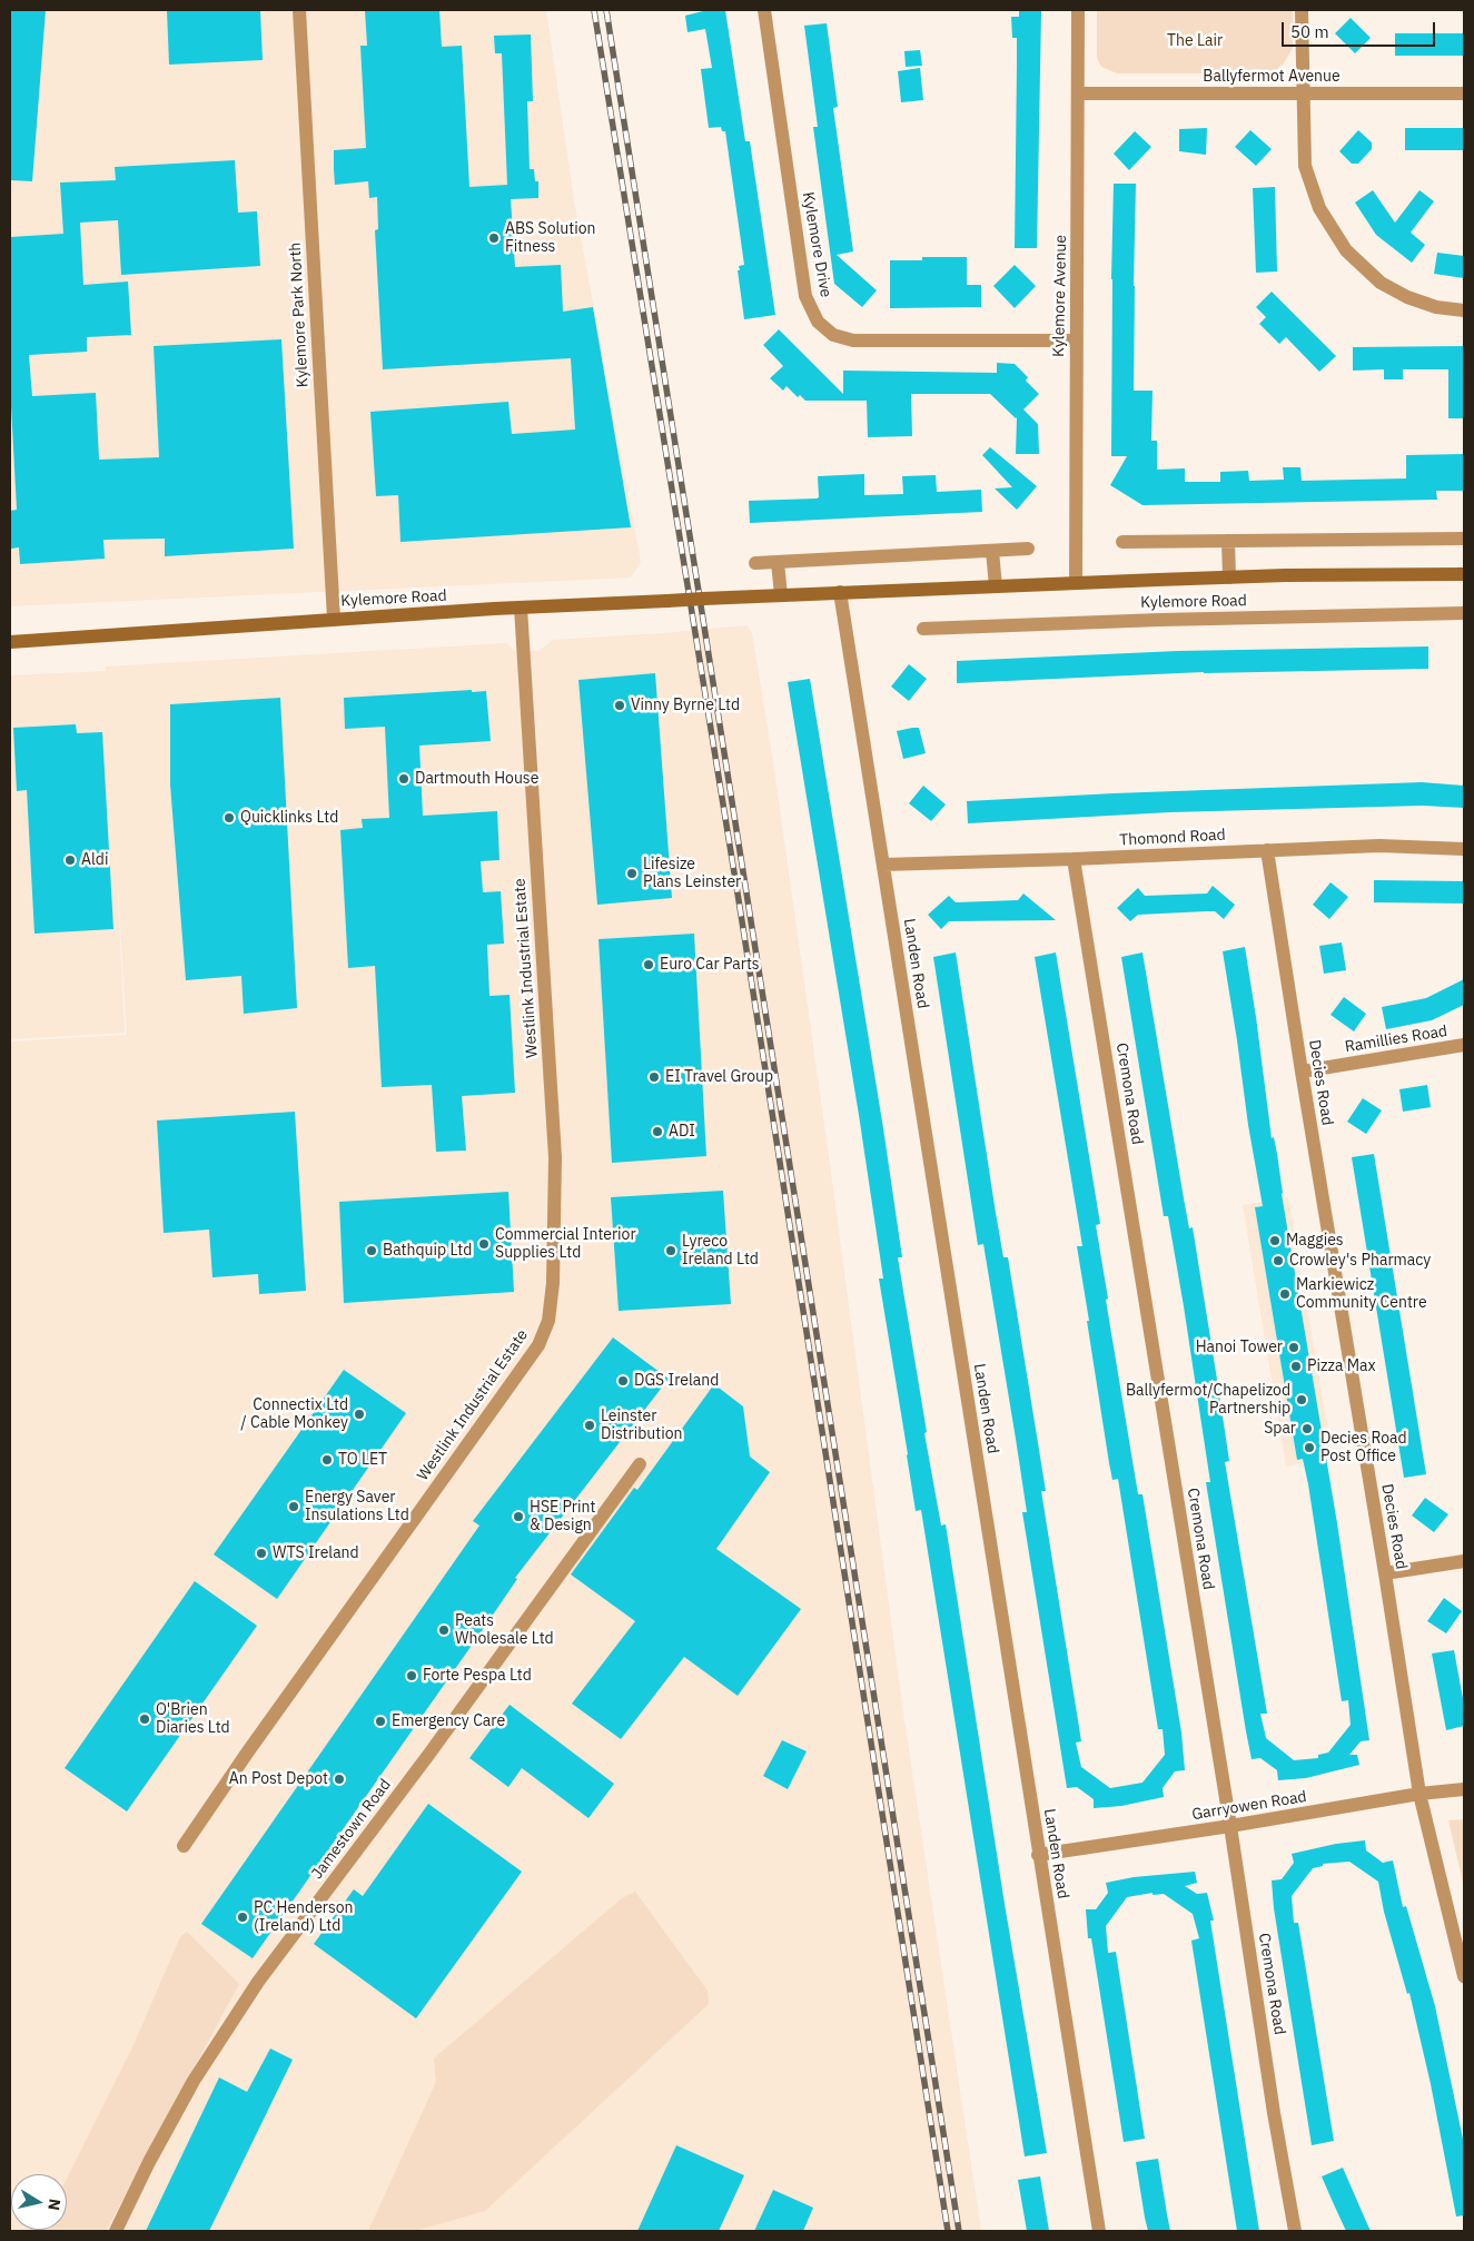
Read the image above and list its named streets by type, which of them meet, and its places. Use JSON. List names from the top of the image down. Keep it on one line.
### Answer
{"streets":{"main road":["Kylemore Road"],"street":["Ballyfermot Avenue","Kylemore Drive","Kylemore Avenue","Kylemore Park North","Thomond Road","Landen Road","Westlink Industrial Estate","Ramillies Road","Decies Road","Cremona Road","Garryowen Road","Jamestown Road"]},"crossings":[["Ballyfermot Avenue","Kylemore Avenue"],["Kylemore Drive","Kylemore Avenue"],["Kylemore Avenue","Kylemore Road"],["Kylemore Park North","Kylemore Road"],["Kylemore Road","Landen Road"],["Kylemore Road","Westlink Industrial Estate"],["Thomond Road","Landen Road"],["Thomond Road","Decies Road"],["Thomond Road","Cremona Road"],["Landen Road","Garryowen Road"],["Ramillies Road","Decies Road"],["Decies Road","Garryowen Road"],["Cremona Road","Garryowen Road"]],"parks":["The Lair"],"places":["ABS Solution Fitness","Vinny Byrne Ltd","Dartmouth House","Quicklinks Ltd","Aldi","Lifesize Plans Leinster","Euro Car Parts","EI Travel Group","ADI","Maggies","Commercial Interior Supplies Ltd","Bathquip Ltd","Lyreco Ireland Ltd","Crowley's Pharmacy","Markiewicz Community Centre","Hanoi Tower","Pizza Max","DGS Ireland","Ballyfermot/Chapelizod Partnership","Connectix Ltd / Cable Monkey","Leinster Distribution","Spar","Decies Road Post Office","TO LET","Energy Saver Insulations Ltd","HSE Print & Design","WTS Ireland","Peats Wholesale Ltd","Forte Pespa Ltd","O'Brien Diaries Ltd","Emergency Care","An Post Depot","PC Henderson (Ireland) Ltd"],"scale_bar":"50 m","north":"right"}
